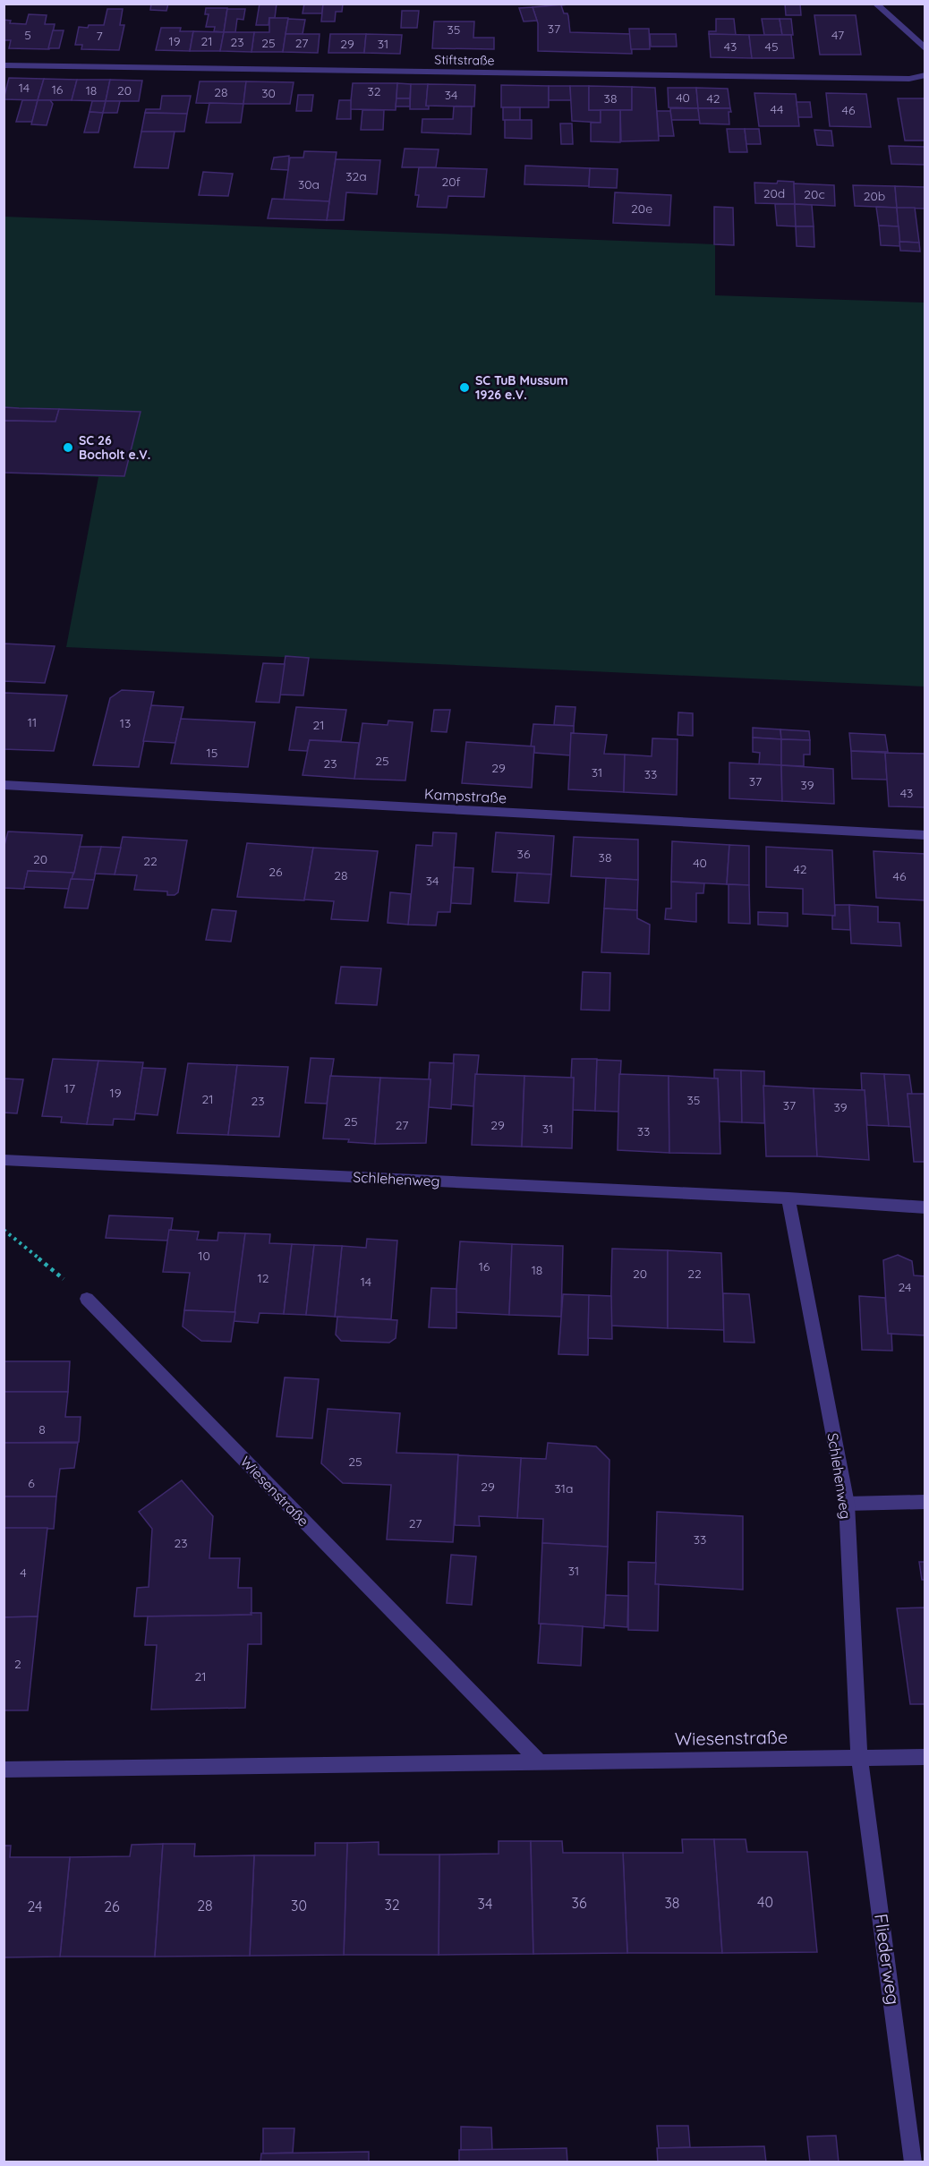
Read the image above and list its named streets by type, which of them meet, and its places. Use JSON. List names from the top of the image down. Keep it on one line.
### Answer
{"streets":{"street":["Stiftstraße","Kampstraße","Schlehenweg","Wiesenstraße","Fliederweg"]},"crossings":[["Schlehenweg","Wiesenstraße"],["Schlehenweg","Fliederweg"],["Wiesenstraße","Fliederweg"]],"places":["SC TuB Mussum 1926 e.V.","SC 26 Bocholt e.V."],"house_numbers":["37","35","5","47","7","19","21","23","25","27","29","31","43","45","14","16","18","20","32","28","30","34","40","38","42","44","46","32a","20f","30a","20d","20c","20b","20e","11","13","21","15","25","23","29","31","33","37","39","43","36","38","20","22","40","42","26","28","46","34","17","19","21","35","23","37","39","25","27","29","31","33","10","16","18","20","22","12","14","24","8","25","6","29","31a","27","33","23","31","4","2","21","40","36","38","34","32","28","30","24","26"]}
